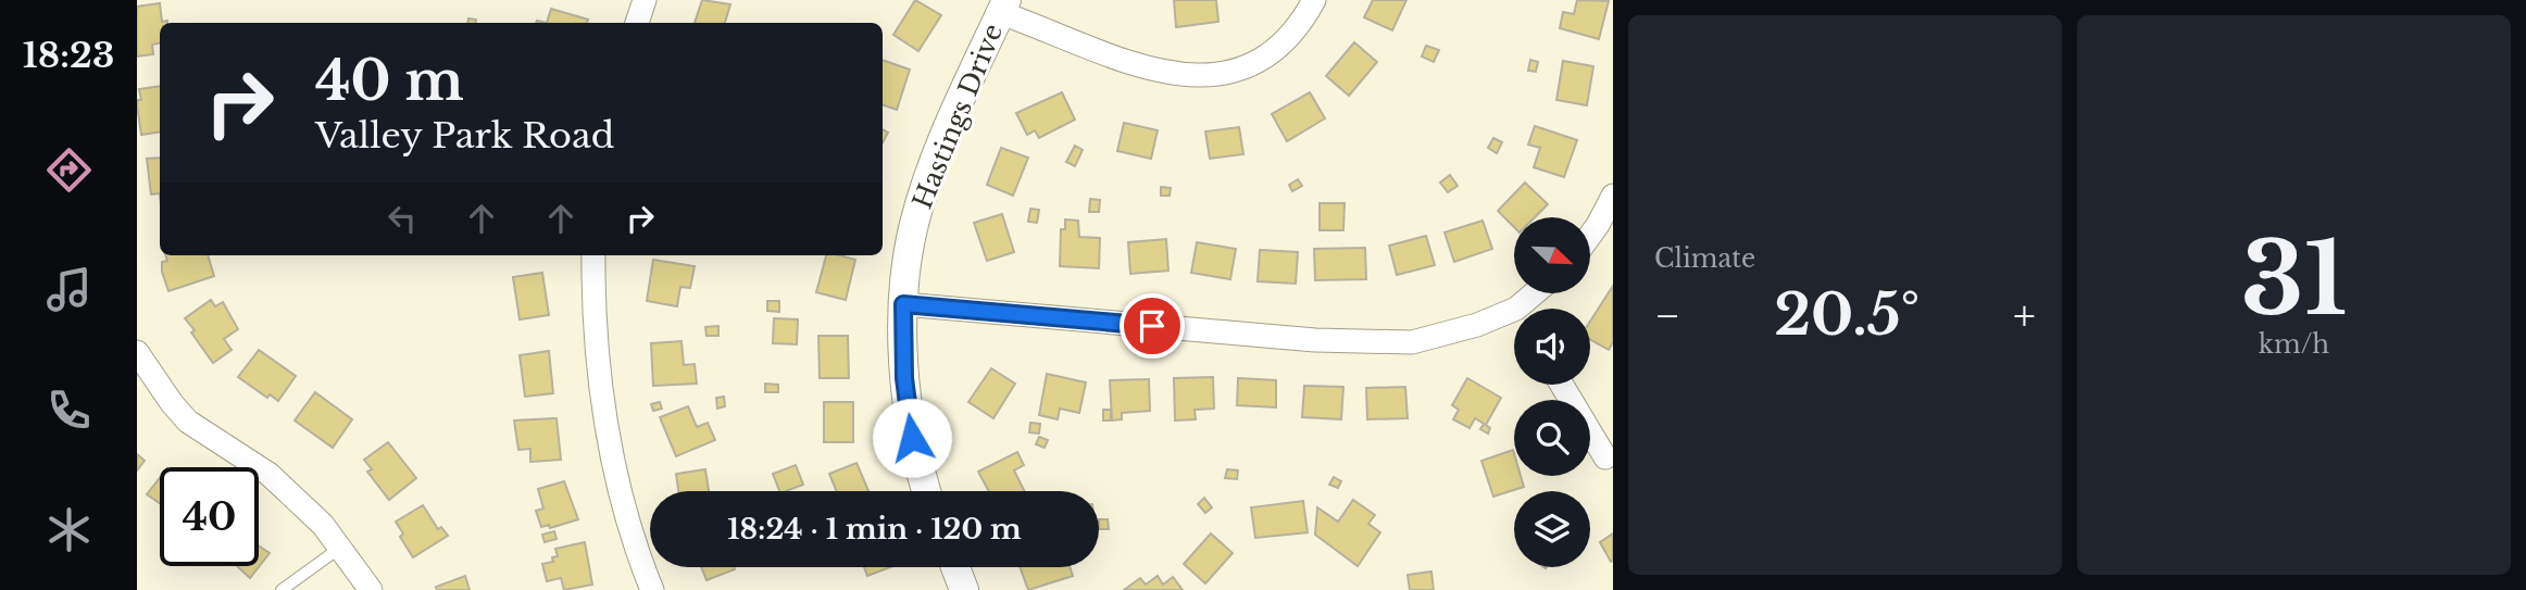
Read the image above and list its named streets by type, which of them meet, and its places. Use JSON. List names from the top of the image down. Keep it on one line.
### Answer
{"streets":{"street":["Hastings Drive"]},"north":"bottom right","page":{"tabs":"18:23","tile":["Climate",["31","km/h"]],"turn":["40 m","Valley Park Road"],"heat":["−","20.5°","+"],"limit":"40","trip":"18:24 · 1 min · 120 m"}}
